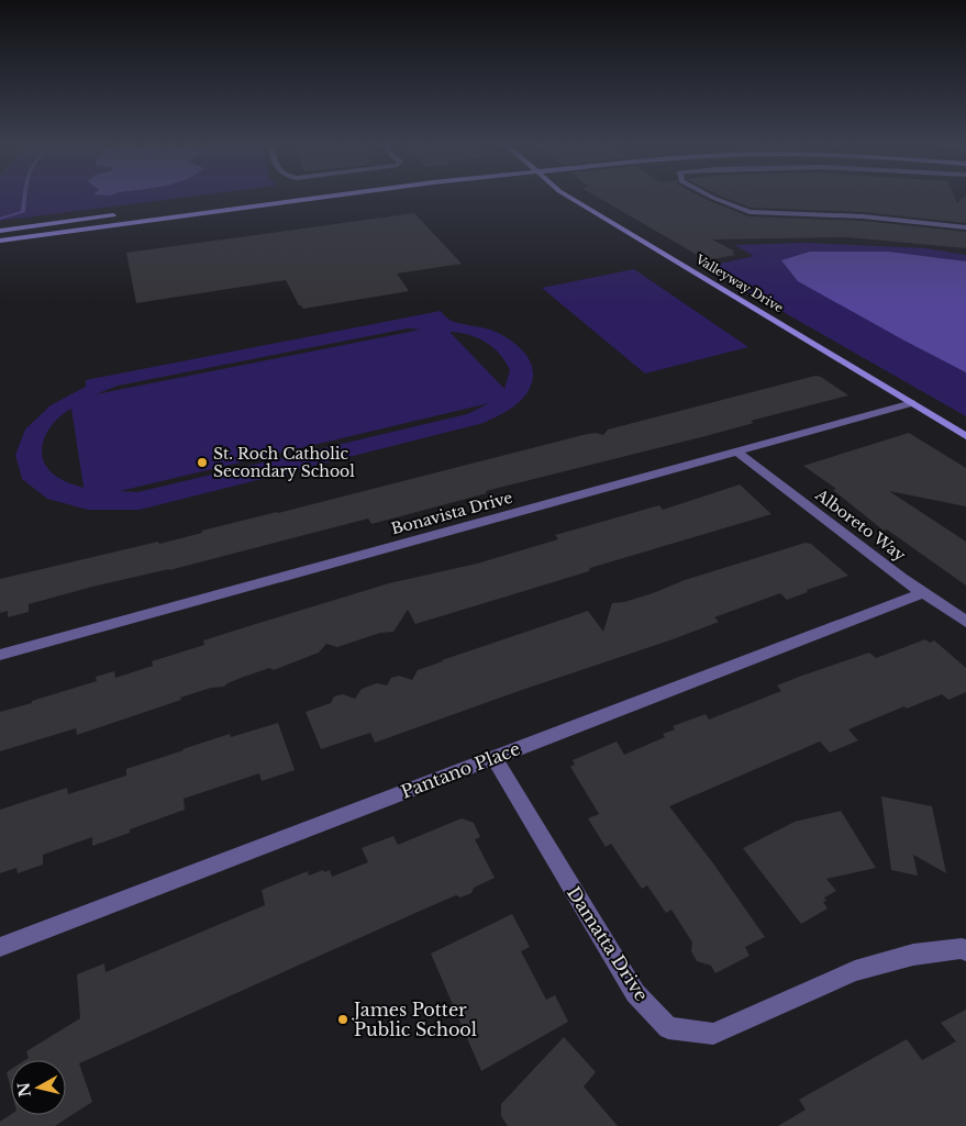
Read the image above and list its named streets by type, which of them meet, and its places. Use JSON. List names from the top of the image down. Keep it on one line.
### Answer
{"streets":{"main road":["Valleyway Drive"],"street":["Bonavista Drive","Alboreto Way","Pantano Place","Damatta Drive"]},"crossings":[["Valleyway Drive","Bonavista Drive"],["Bonavista Drive","Alboreto Way"],["Alboreto Way","Pantano Place"],["Pantano Place","Damatta Drive"]],"places":["St. Roch Catholic Secondary School","James Potter Public School"],"north":"left"}
